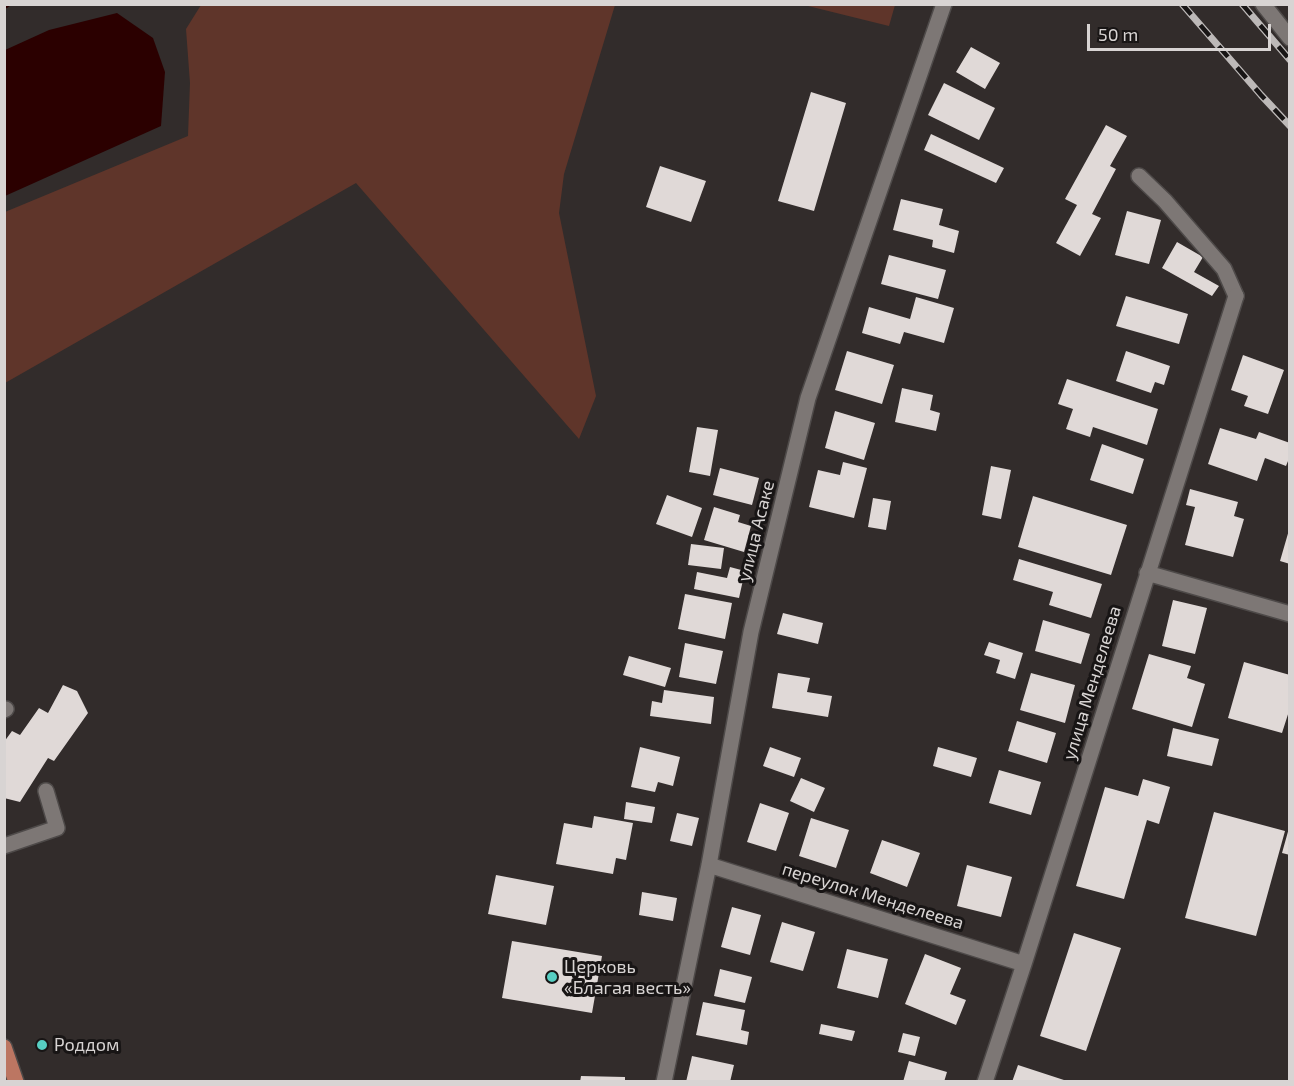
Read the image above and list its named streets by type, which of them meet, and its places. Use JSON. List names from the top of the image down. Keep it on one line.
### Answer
{"streets":{"street":["улица Асаке","улица Менделеева","переулок Менделеева"]},"crossings":[["улица Асаке","переулок Менделеева"],["улица Менделеева","переулок Менделеева"]],"places":["Церковь «Благая весть»","Роддом"],"scale_bar":"50 m"}
